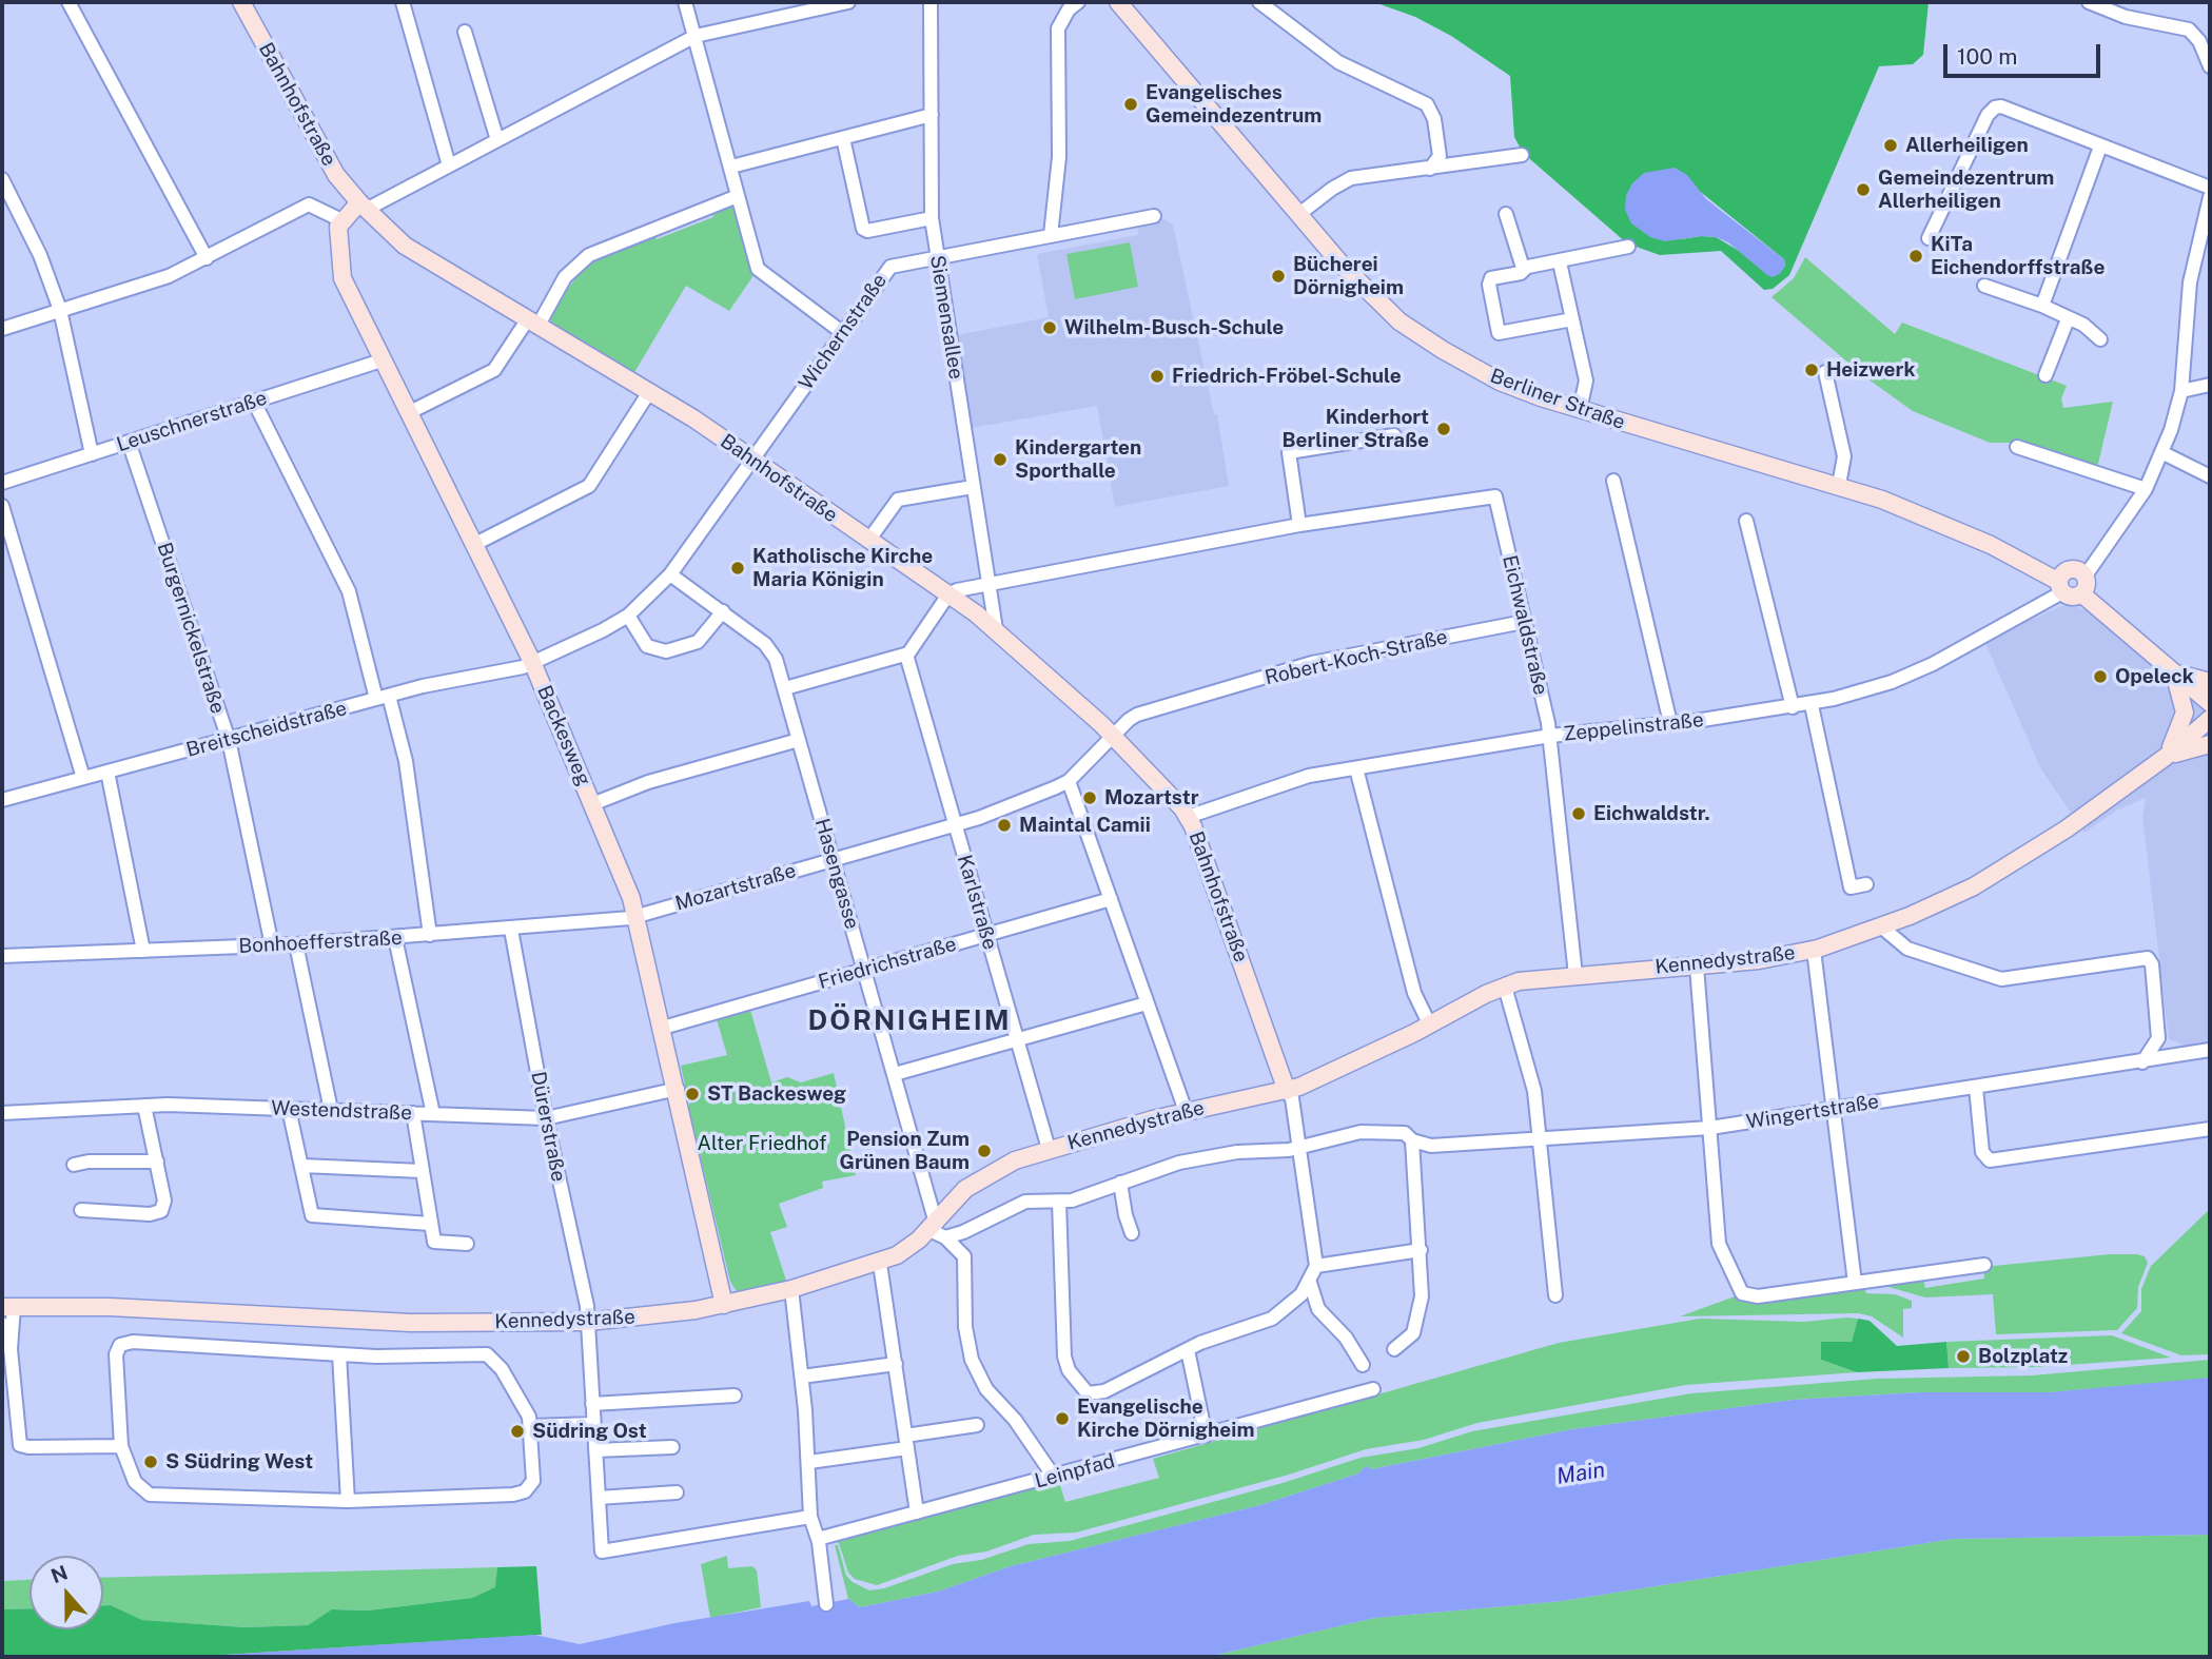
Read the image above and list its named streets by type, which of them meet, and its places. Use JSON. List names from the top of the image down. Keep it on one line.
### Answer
{"streets":{"street":["Bahnhofstraße","Siemensallee","Wichernstraße","Berliner Straße","Leuschnerstraße","Eichwaldstraße","Burgernickelstraße","Robert-Koch-Straße","Zeppelinstraße","Breitscheidstraße","Backesweg","Hasengasse","Mozartstraße","Karlstraße","Bonhoefferstraße","Kennedystraße","Friedrichstraße","Westendstraße","Wingertstraße","Dürerstraße","Leinpfad"]},"crossings":[["Bahnhofstraße","Siemensallee"],["Bahnhofstraße","Wichernstraße"],["Bahnhofstraße","Robert-Koch-Straße"],["Bahnhofstraße","Zeppelinstraße"],["Bahnhofstraße","Mozartstraße"],["Bahnhofstraße","Kennedystraße"],["Siemensallee","Wichernstraße"],["Wichernstraße","Breitscheidstraße"],["Wichernstraße","Hasengasse"],["Berliner Straße","Zeppelinstraße"],["Leuschnerstraße","Burgernickelstraße"],["Leuschnerstraße","Backesweg"],["Eichwaldstraße","Robert-Koch-Straße"],["Eichwaldstraße","Zeppelinstraße"],["Eichwaldstraße","Kennedystraße"],["Burgernickelstraße","Breitscheidstraße"],["Burgernickelstraße","Bonhoefferstraße"],["Robert-Koch-Straße","Mozartstraße"],["Breitscheidstraße","Backesweg"],["Breitscheidstraße","Hasengasse"],["Backesweg","Mozartstraße"],["Backesweg","Bonhoefferstraße"],["Backesweg","Kennedystraße"],["Backesweg","Friedrichstraße"],["Backesweg","Westendstraße"],["Hasengasse","Mozartstraße"],["Hasengasse","Kennedystraße"],["Hasengasse","Friedrichstraße"],["Mozartstraße","Karlstraße"],["Mozartstraße","Bonhoefferstraße"],["Karlstraße","Kennedystraße"],["Karlstraße","Friedrichstraße"],["Bonhoefferstraße","Dürerstraße"],["Kennedystraße","Dürerstraße"],["Westendstraße","Dürerstraße"]],"districts":["DÖRNIGHEIM"],"water":["Main"],"parks":["Alter Friedhof"],"places":["Evangelisches Gemeindezentrum","Allerheiligen","Gemeindezentrum Allerheiligen","KiTa Eichendorffstraße","Bücherei Dörnigheim","Wilhelm-Busch-Schule","Heizwerk","Friedrich-Fröbel-Schule","Kinderhort Berliner Straße","Kindergarten Sporthalle","Katholische Kirche Maria Königin","Opeleck","Mozartstr","Eichwaldstr.","Maintal Camii","ST Backesweg","Pension Zum Grünen Baum","Bolzplatz","Evangelische Kirche Dörnigheim","Südring Ost","S Südring West"],"scale_bar":"100 m","north":"top"}
